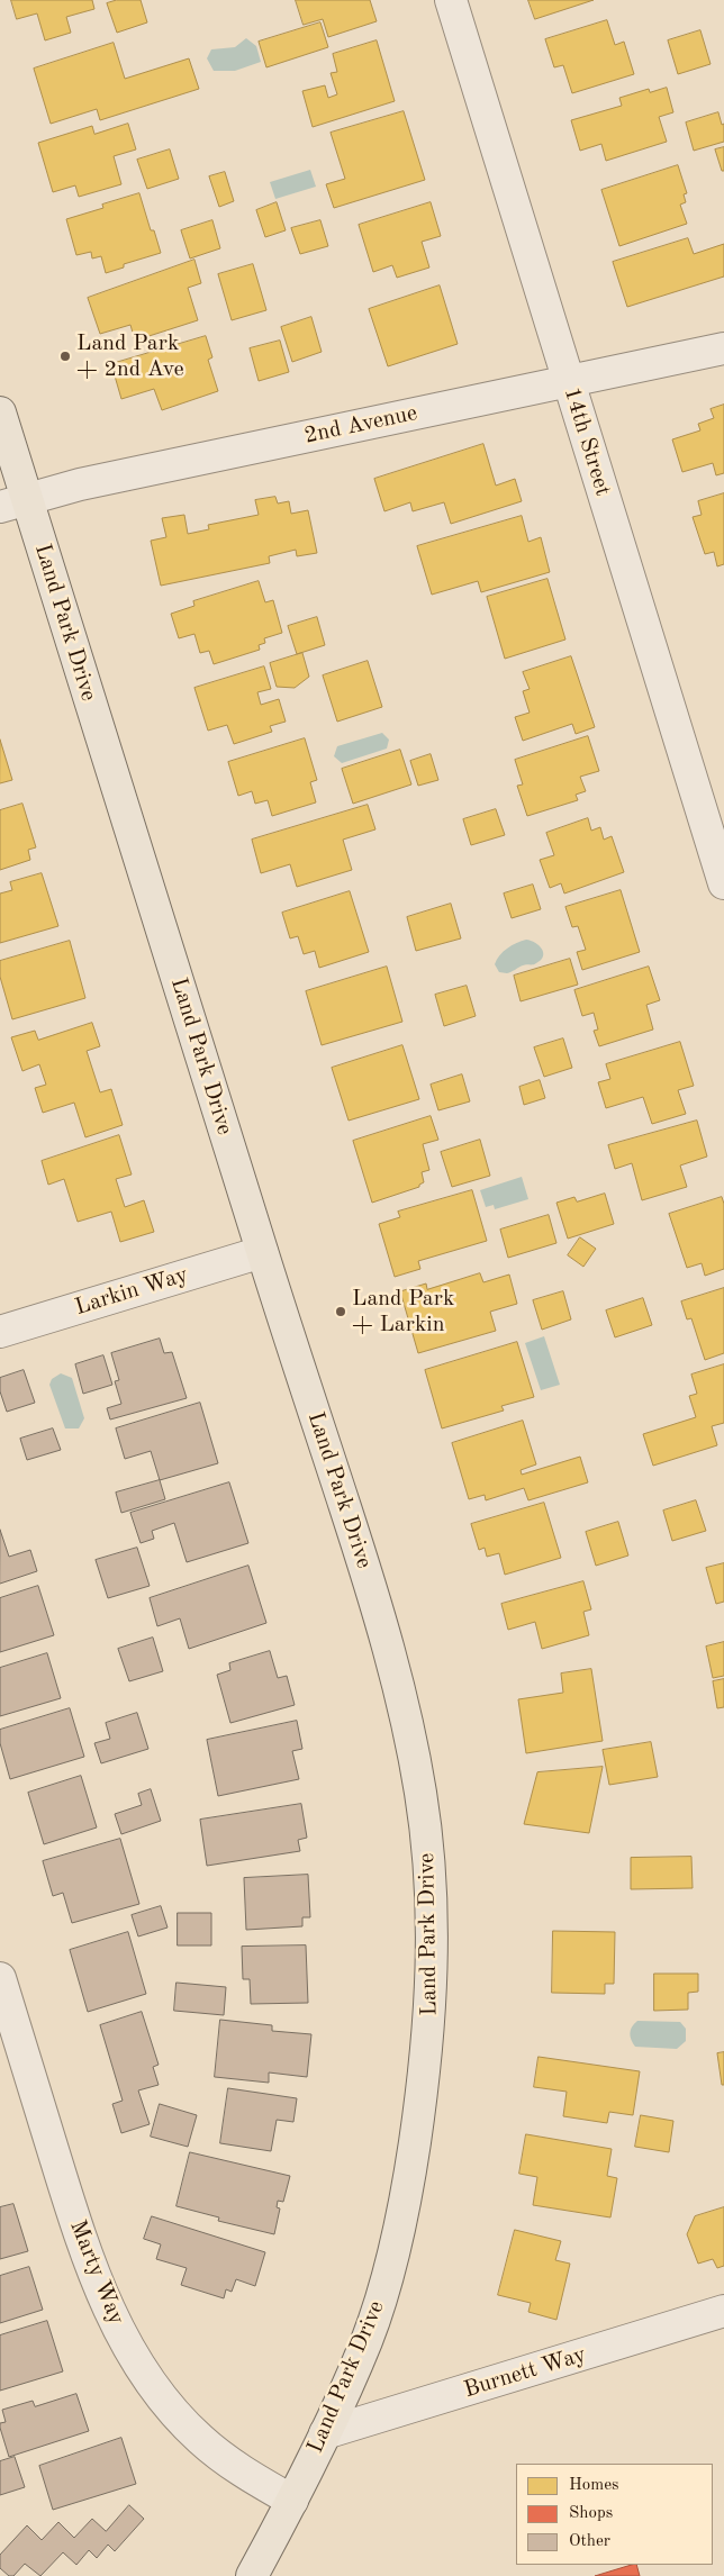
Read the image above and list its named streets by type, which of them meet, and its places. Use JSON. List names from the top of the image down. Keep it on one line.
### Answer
{"streets":{"main road":["Land Park Drive"],"street":["2nd Avenue","14th Street","Larkin Way","Marty Way","Burnett Way"]},"crossings":[["2nd Avenue","14th Street"],["2nd Avenue","Land Park Drive"],["Land Park Drive","Larkin Way"],["Land Park Drive","Marty Way"],["Land Park Drive","Burnett Way"]],"places":["Land Park + 2nd Ave","Land Park + Larkin"],"legend":["Homes","Shops","Other"]}
